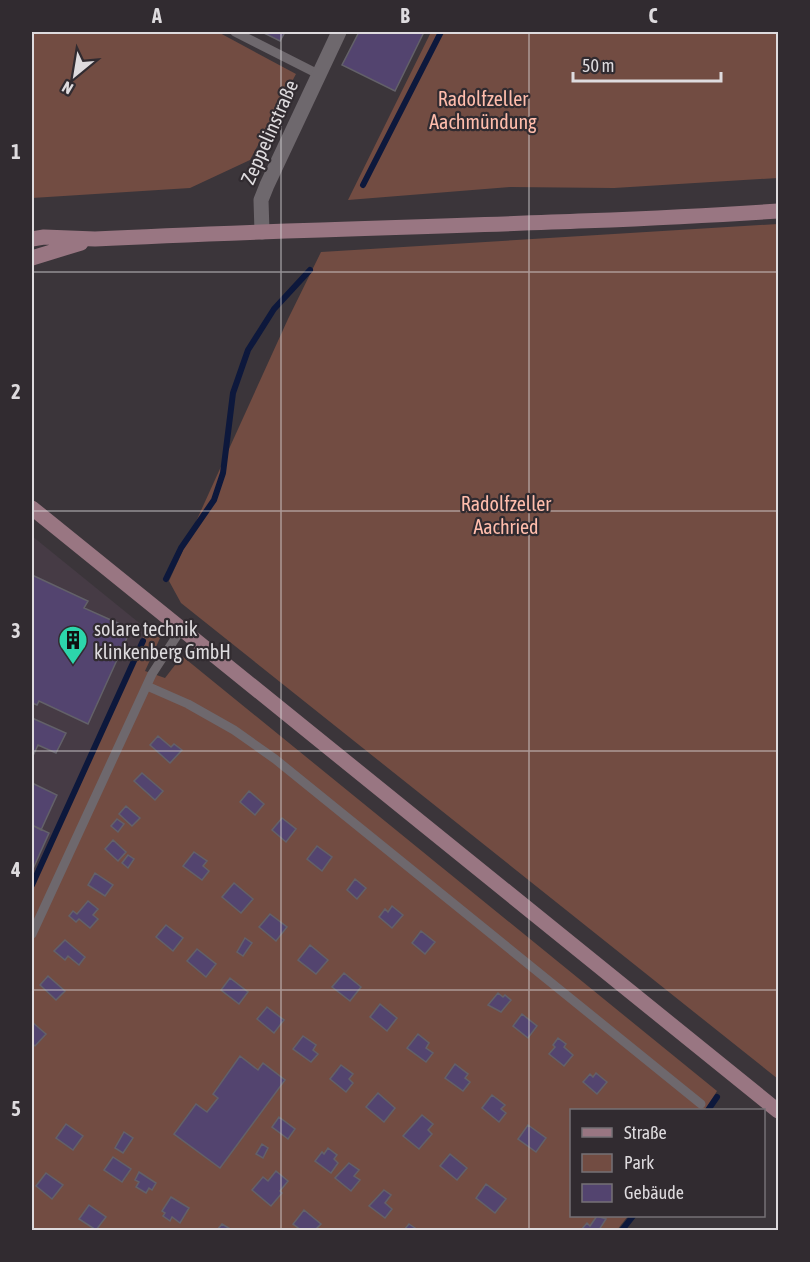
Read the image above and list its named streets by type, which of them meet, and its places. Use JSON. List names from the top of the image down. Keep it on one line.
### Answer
{"streets":{"street":["Zeppelinstraße"]},"parks":["Radolfzeller Aachmündung","Radolfzeller Aachried"],"places":{"building":["solare technik klinkenberg GmbH"]},"legend":["Straße","Park","Gebäude"],"scale_bar":"50 m","north":"bottom left","grid":{"columns":["A","B","C"],"rows":["1","2","3","4","5"]}}
